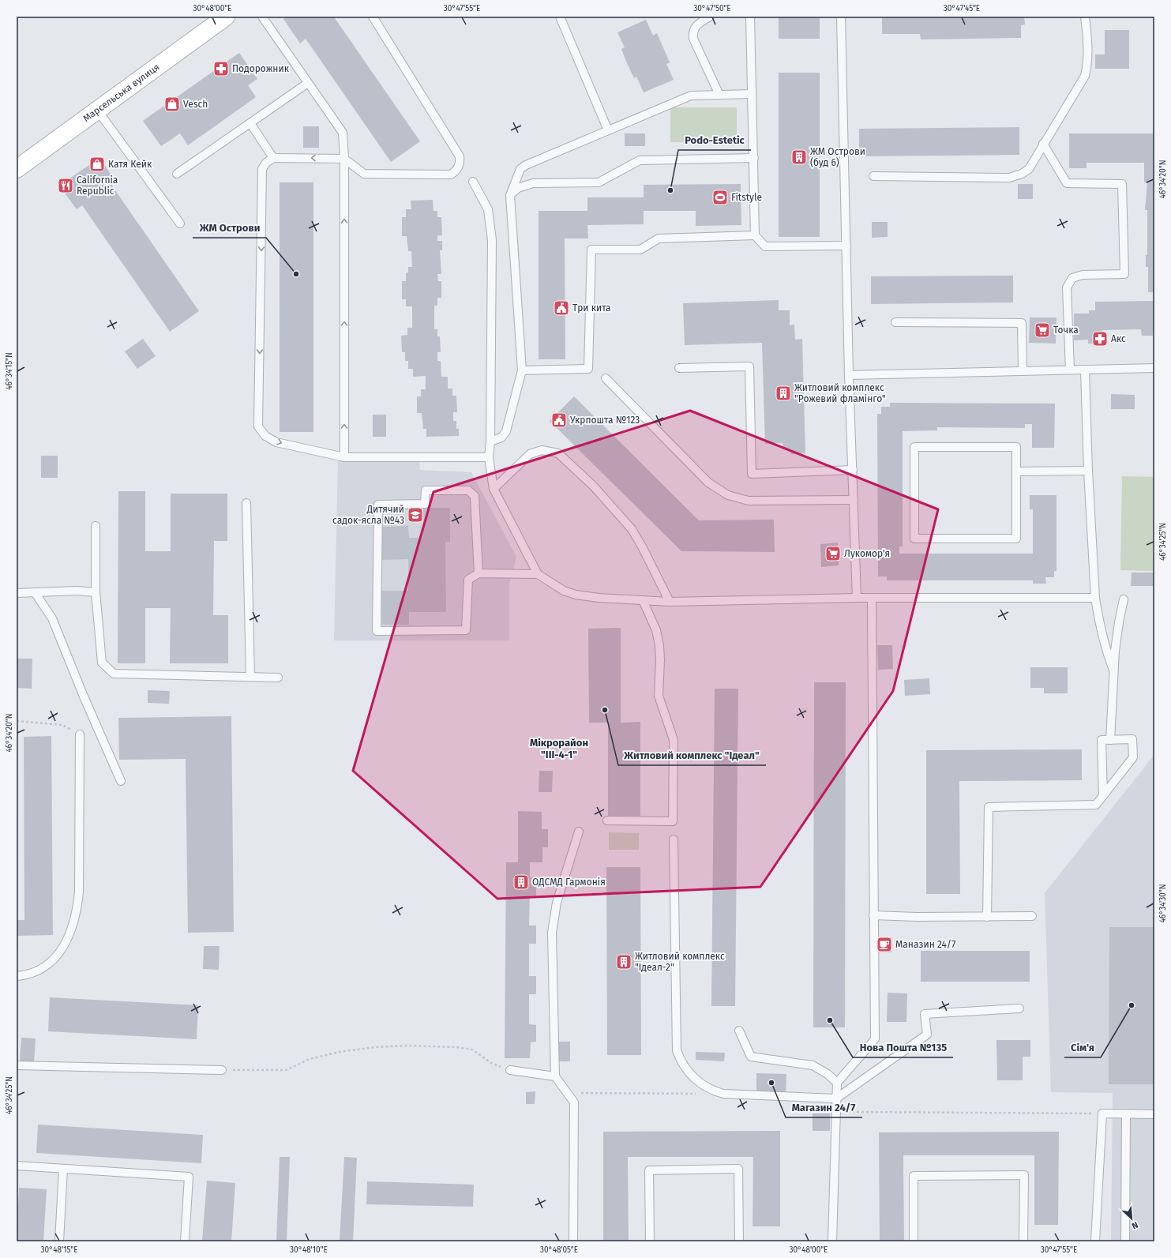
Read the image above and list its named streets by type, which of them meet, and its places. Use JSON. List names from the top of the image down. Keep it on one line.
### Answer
{"streets":{"street":["Марсельська вулиця"]},"districts":["Мікрорайон \"ІІІ-4-1\""],"places":{"pharmacy":["Подорожник","Акс"],"shop":["Vesch","Катя Кейк"],"building":["ЖМ Острови (буд 6)","Житловий комплекс \"Рожевий фламінго\"","ОДСМД Гармонія","Житловий комплекс \"Ідеал-2\""],"restaurant":["California Republic"],"other":["Podo-Estetic","ЖМ Острови","Житловий комплекс \"Ідеал\"","Сім'я","Нова Пошта №135","Магазин 24/7"],"sports":["Fitstyle"],"public building":["Три кита","Укрпошта №123"],"supermarket":["Точка","Лукомор'я"],"school or university":["Дитячий садок-ясла №43"],"cafe":["Маназин 24/7"]},"north":"bottom right","coordinates":["30°48'00\"E","30°47'55\"E","30°47'50\"E","30°47'45\"E","46°34'20\"N","46°34'15\"N","46°34'25\"N","46°34'30\"N","30°48'15\"E","30°48'10\"E","30°48'05\"E"]}
